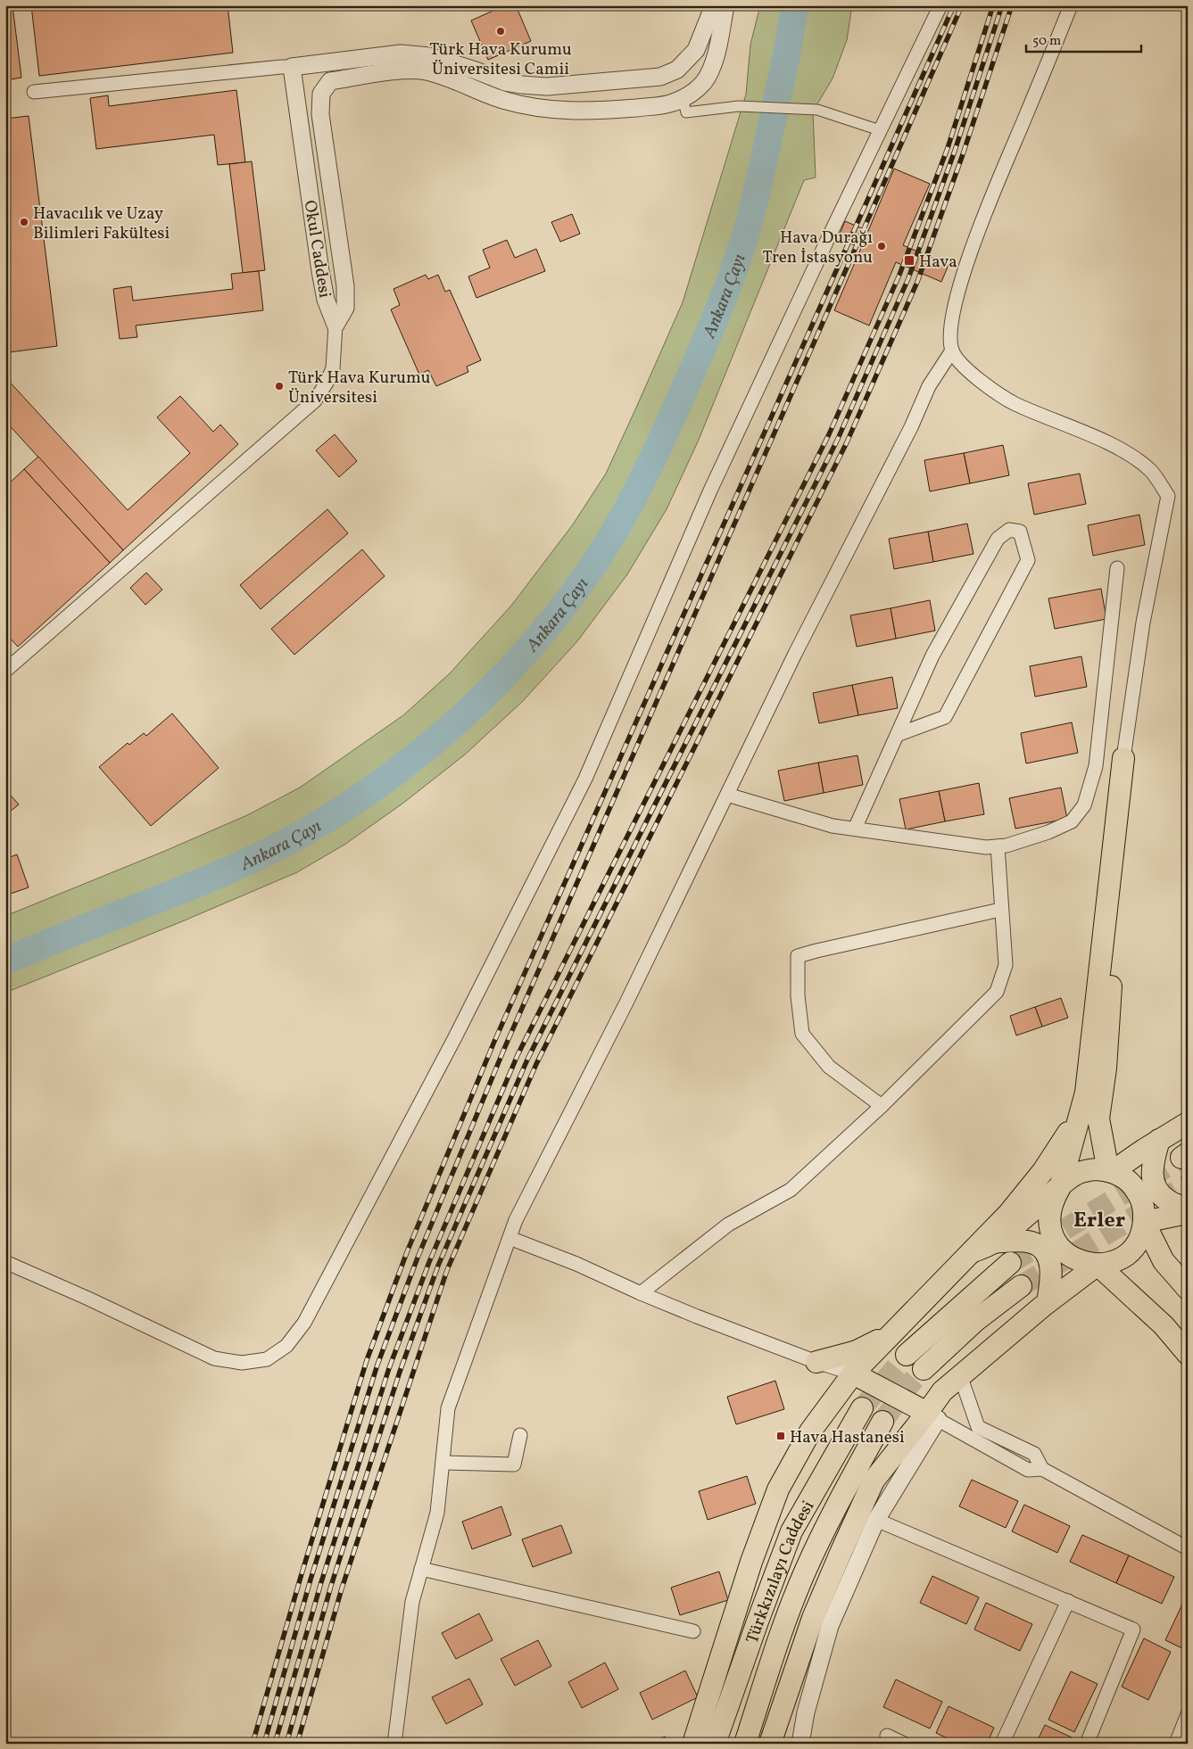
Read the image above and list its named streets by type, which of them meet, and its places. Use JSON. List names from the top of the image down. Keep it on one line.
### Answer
{"streets":{"main road":["Türkkızılayı Caddesi"],"street":["Okul Caddesi"]},"districts":["Erler"],"water":["Ankara Çayı"],"places":{"other":["Türk Hava Kurumu Üniversitesi Camii","Havacılık ve Uzay Bilimleri Fakültesi","Hava Durağı Tren İstasyonu","Türk Hava Kurumu Üniversitesi"],"transit":["Hava","Hava Hastanesi"]},"scale_bar":"50 m"}
